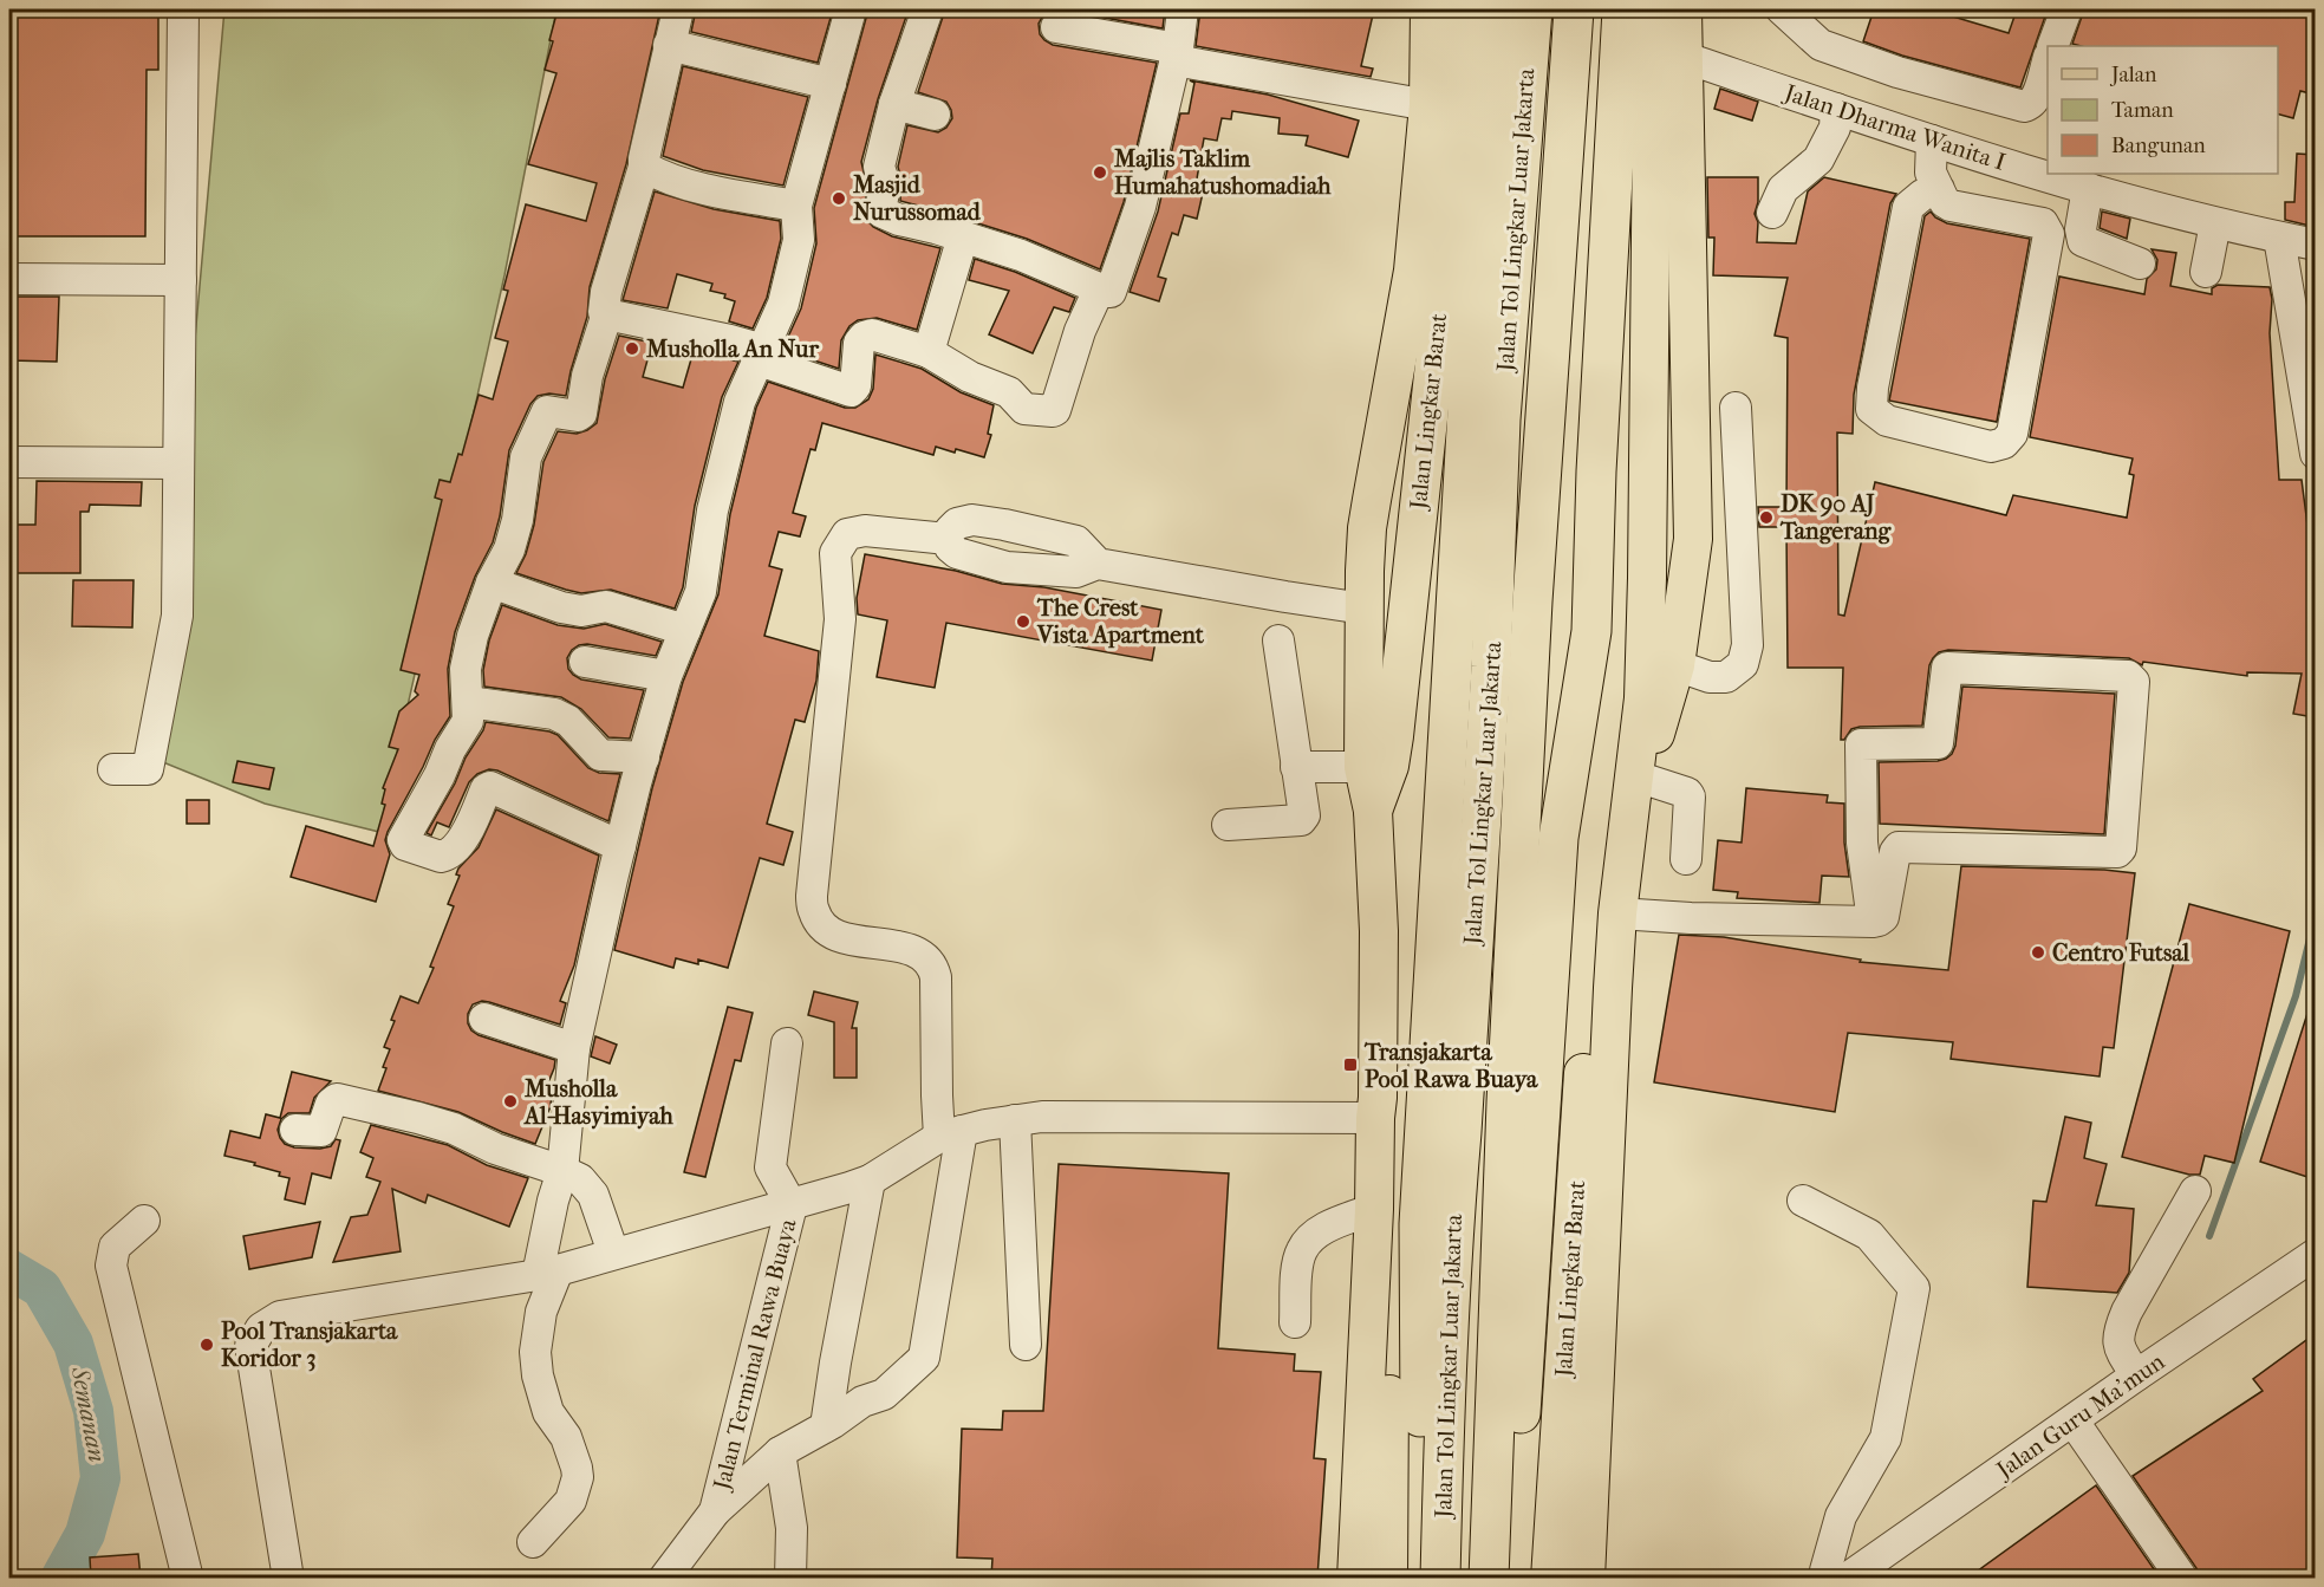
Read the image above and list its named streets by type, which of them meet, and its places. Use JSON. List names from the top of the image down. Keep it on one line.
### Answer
{"streets":{"highway":["Jalan Tol Lingkar Luar Jakarta"],"main road":["Jalan Lingkar Barat"],"street":["Jalan Dharma Wanita I","Jalan Terminal Rawa Buaya","Jalan Guru Ma'mun"]},"crossings":[["Jalan Dharma Wanita I","Jalan Lingkar Barat"],["Jalan Lingkar Barat","Jalan Terminal Rawa Buaya"]],"water":["Semanan"],"places":{"other":["Majlis Taklim Humahatushomadiah","Masjid Nurussomad","Musholla An Nur","DK 90 AJ Tangerang","The Crest Vista Apartment","Centro Futsal","Musholla Al-Hasyimiyah","Pool Transjakarta Koridor 3"],"transit":["Transjakarta Pool Rawa Buaya"]},"legend":["Jalan","Taman","Bangunan"]}
